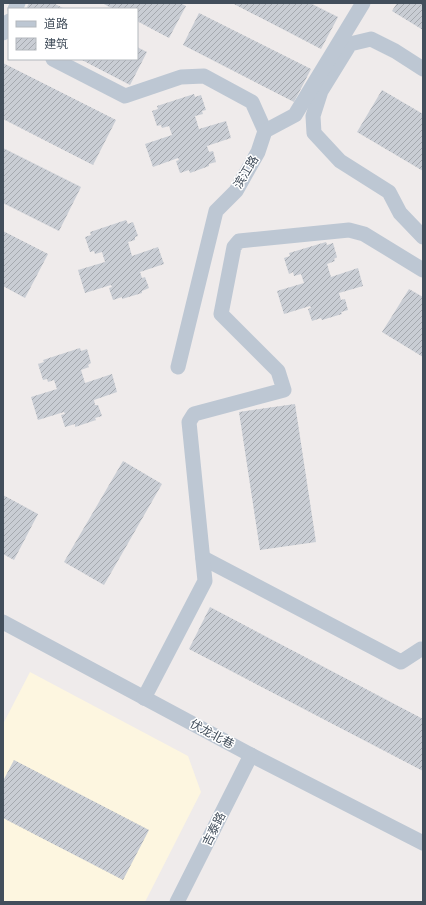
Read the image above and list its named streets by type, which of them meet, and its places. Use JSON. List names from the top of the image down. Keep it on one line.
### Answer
{"streets":{"street":["滨江路","伏龙北巷","吉泰路"]},"crossings":[["伏龙北巷","吉泰路"]],"legend":["道路","建筑"]}
